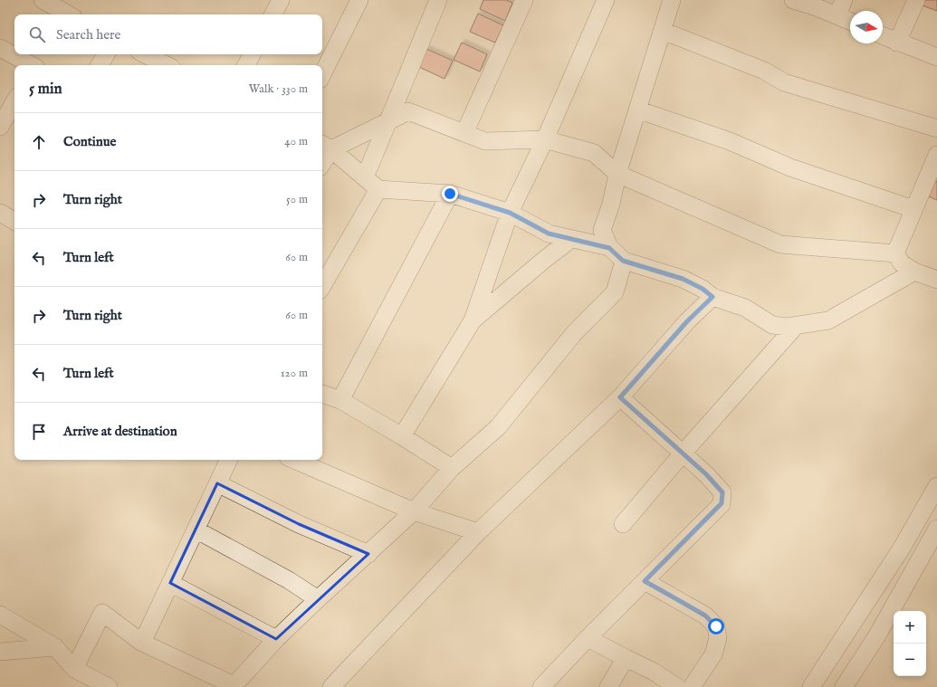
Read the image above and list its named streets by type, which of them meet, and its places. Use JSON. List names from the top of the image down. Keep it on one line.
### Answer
{"north":"right","page":{"search":"Search here","heading":["5 min","Walk · 330 m"],"list":[["Continue","40 m"],["Turn right","50 m"],["Turn left","60 m"],["Turn right","60 m"],["Turn left","120 m"],"Arrive at destination"],"map_buttons":["+","−"]}}
